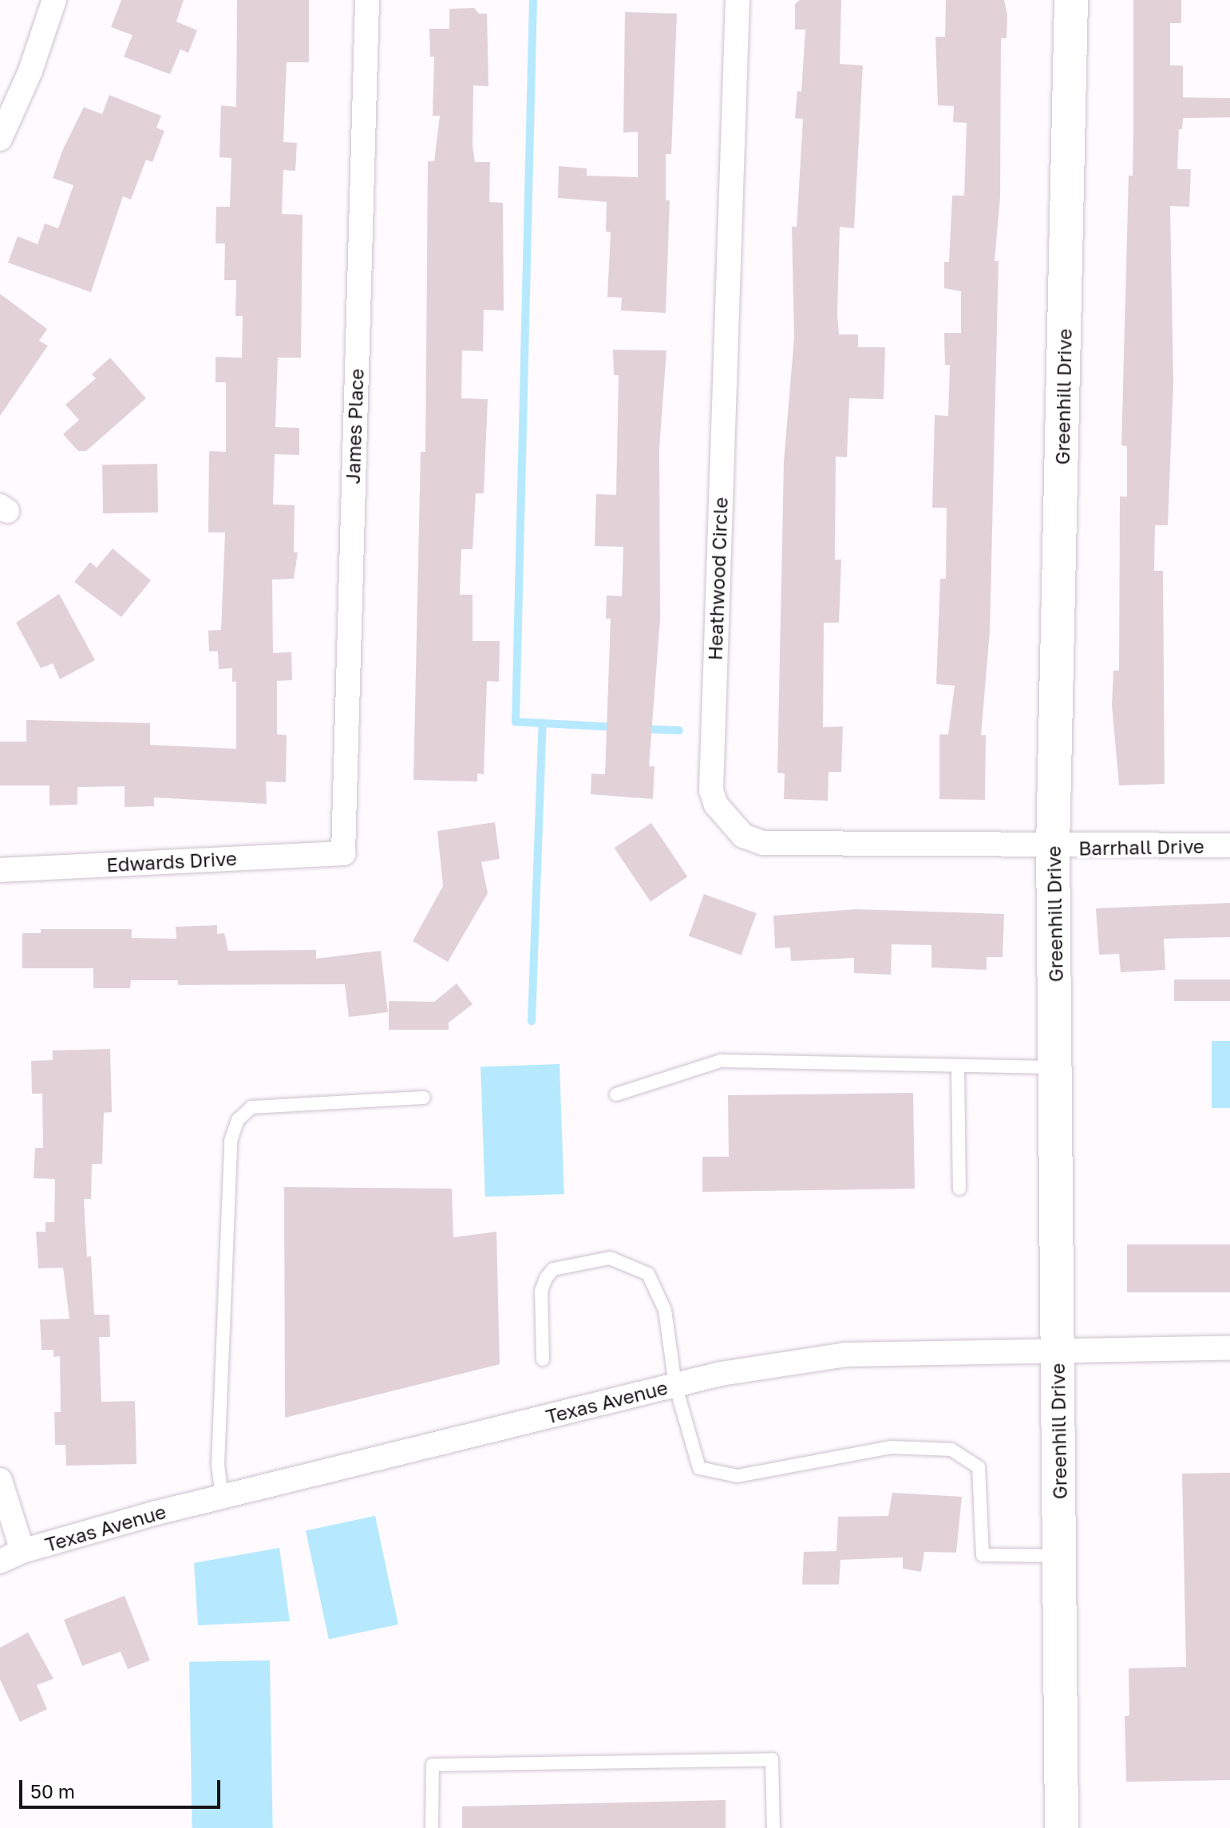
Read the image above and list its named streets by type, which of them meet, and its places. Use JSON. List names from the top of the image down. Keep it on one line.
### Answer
{"streets":{"street":["Greenhill Drive","James Place","Heathwood Circle","Barrhall Drive","Edwards Drive","Texas Avenue"]},"crossings":[["Greenhill Drive","Heathwood Circle"],["Greenhill Drive","Barrhall Drive"],["Greenhill Drive","Texas Avenue"],["James Place","Edwards Drive"],["Heathwood Circle","Barrhall Drive"]],"scale_bar":"50 m"}
